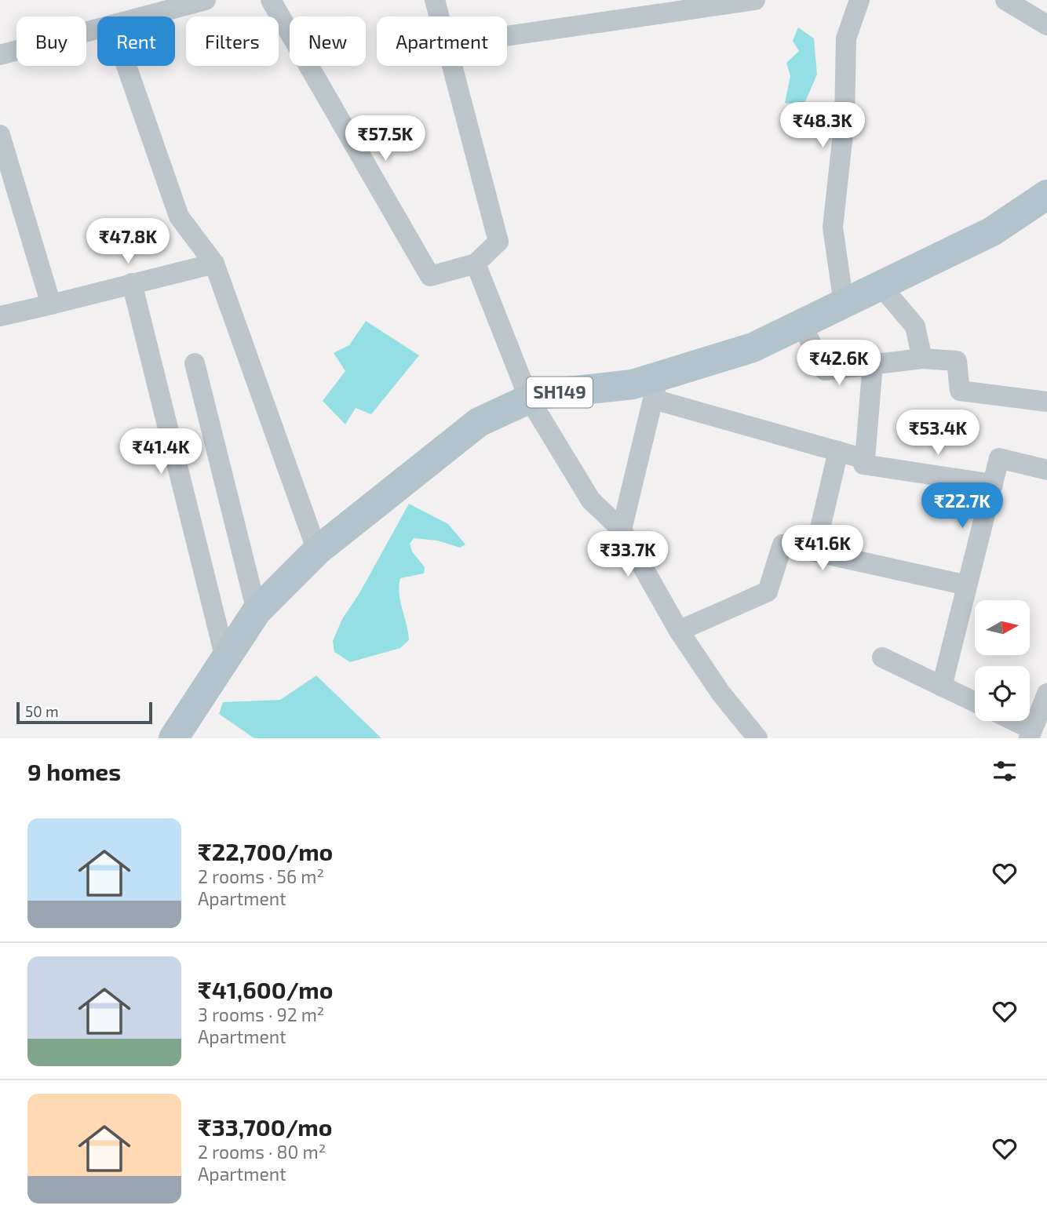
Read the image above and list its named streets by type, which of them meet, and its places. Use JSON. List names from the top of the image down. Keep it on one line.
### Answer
{"streets":{"main road":["SH149"]},"scale_bar":"50 m","north":"right","page":{"chip":["Buy","Rent","Filters","New","Apartment"],"price":["₹48.3K","₹57.5K","₹47.8K","₹42.6K","₹53.4K","₹41.4K","₹22.7K","₹41.6K","₹33.7K"],"scale":"50 m","heading":"9 homes","list":[{"name":"₹22,700/mo","note":"2 rooms · 56 m² · Apartment"},{"name":"₹41,600/mo","note":"3 rooms · 92 m² · Apartment"},{"name":"₹33,700/mo","note":"2 rooms · 80 m² · Apartment"}]}}
